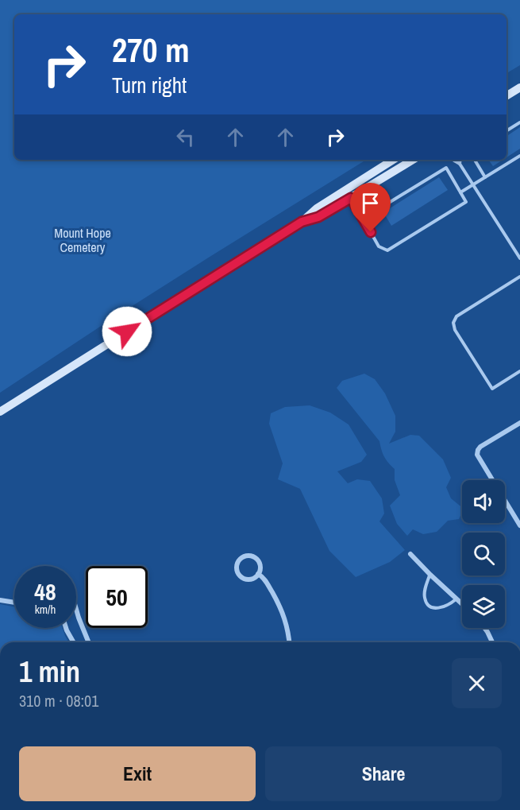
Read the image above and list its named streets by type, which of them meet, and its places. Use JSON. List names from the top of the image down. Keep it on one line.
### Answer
{"parks":["Mount Hope Cemetery"],"page":{"turn":["270 m","Turn right"],"speed":"48 km/h","limit":"50","heading":["1 min","310 m · 08:01"],"buttons":["Exit","Share"]}}
